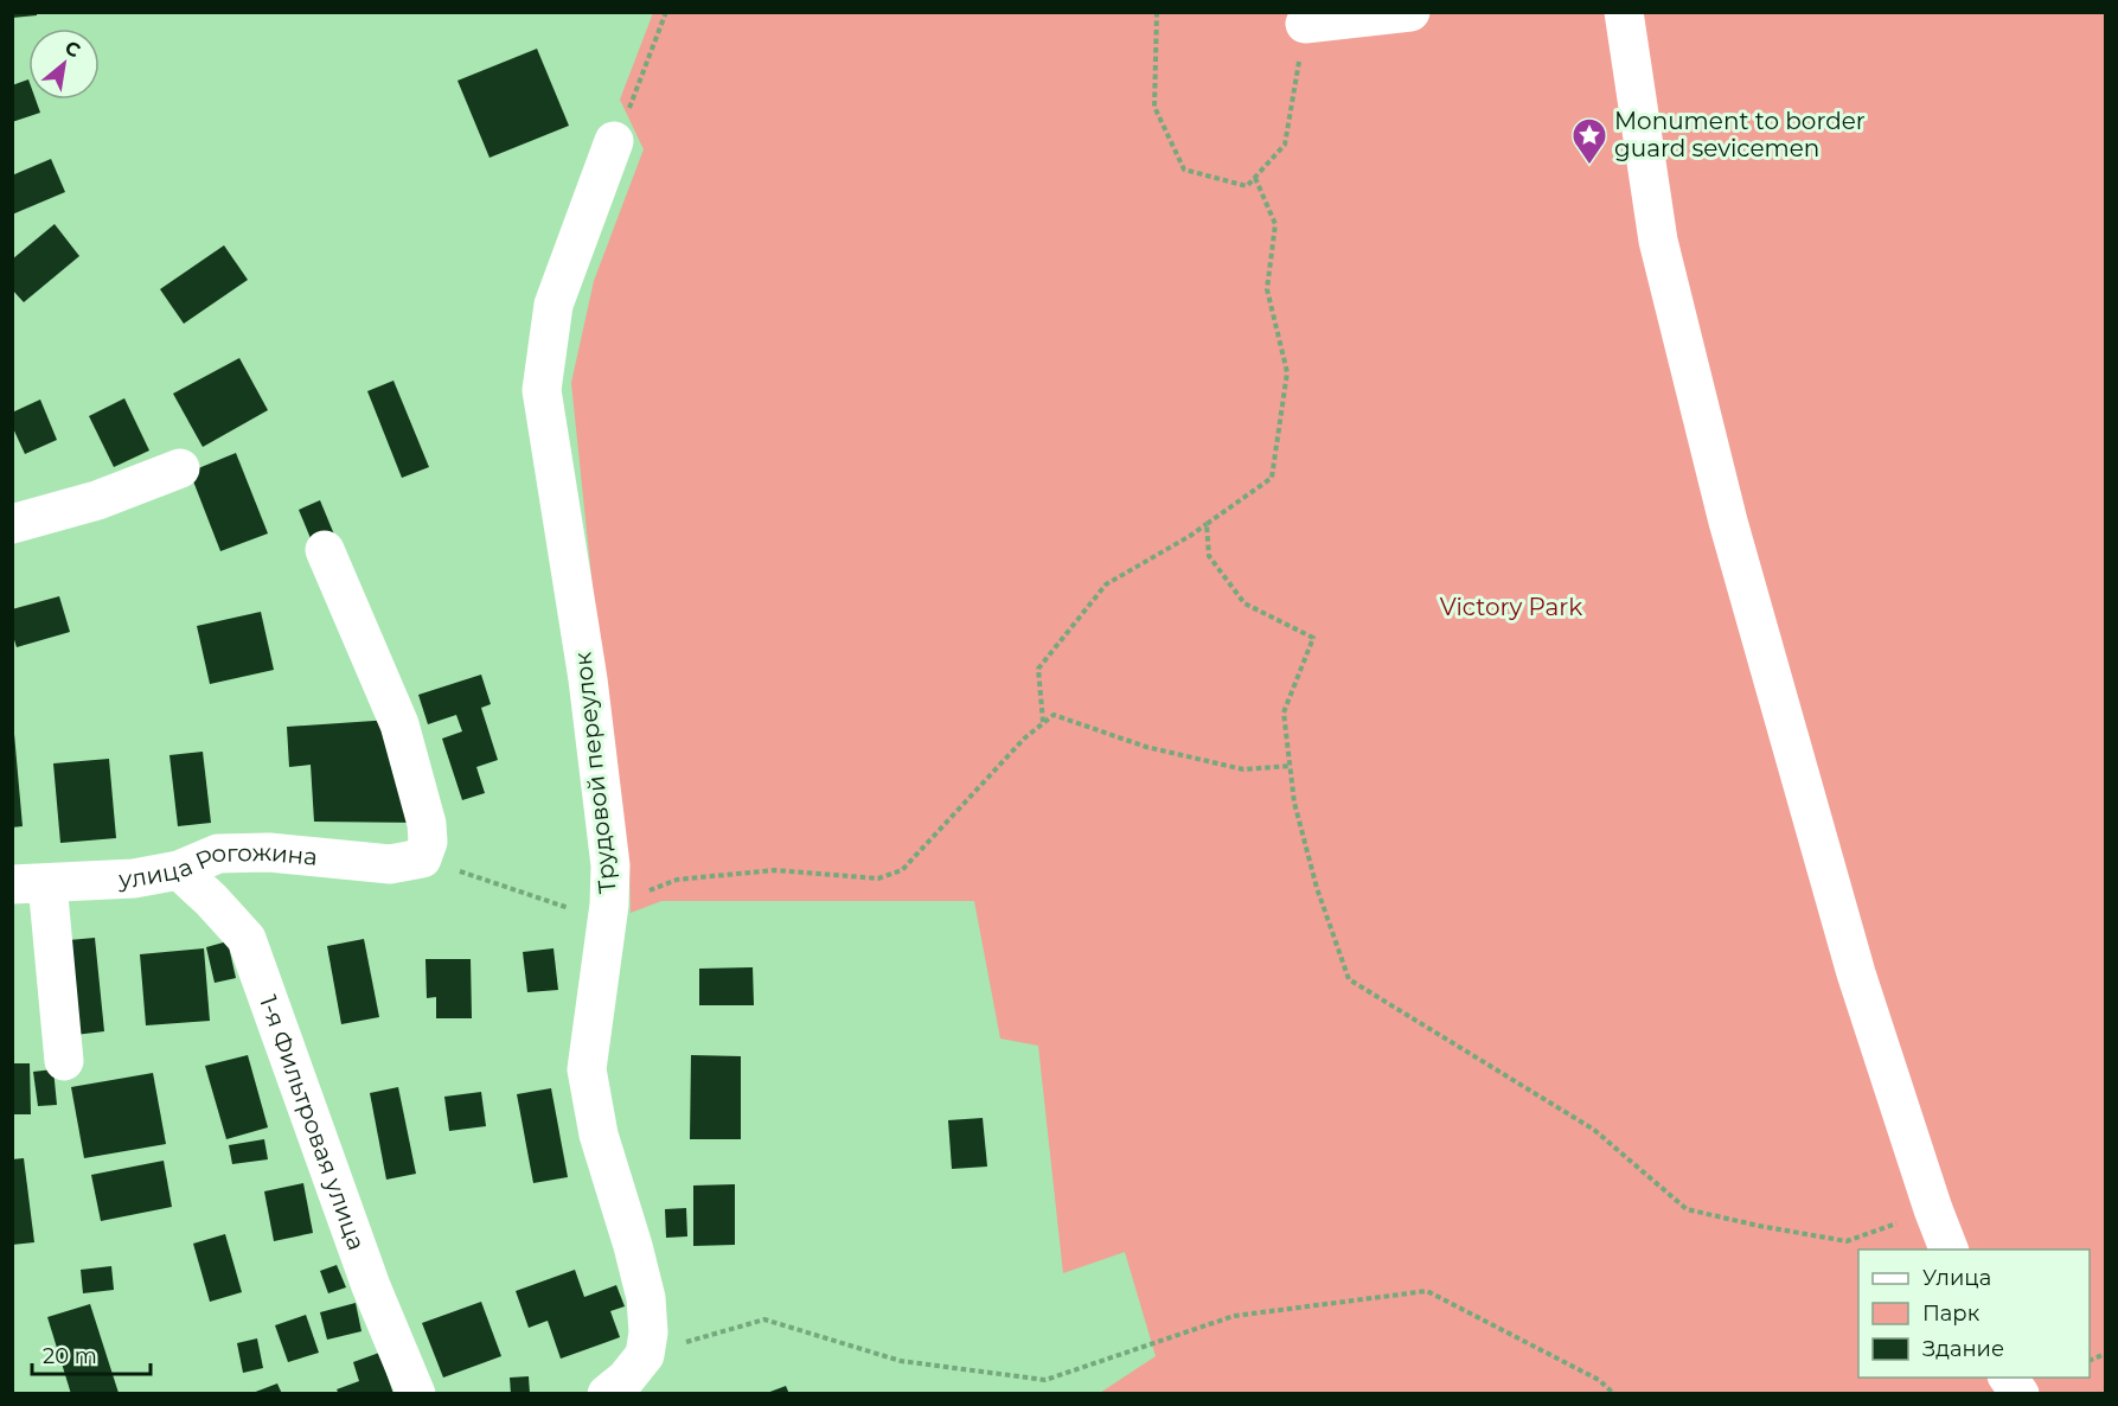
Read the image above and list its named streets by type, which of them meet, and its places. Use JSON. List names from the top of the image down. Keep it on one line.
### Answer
{"streets":{"street":["Трудовой переулок","улица Рогожина","1-я Фильтровая улица"]},"crossings":[["улица Рогожина","1-я Фильтровая улица"]],"parks":["Victory Park"],"places":{"place":["Monument to border guard sevicemen"]},"legend":["Улица","Парк","Здание"],"scale_bar":"20 m","north":"top right"}
